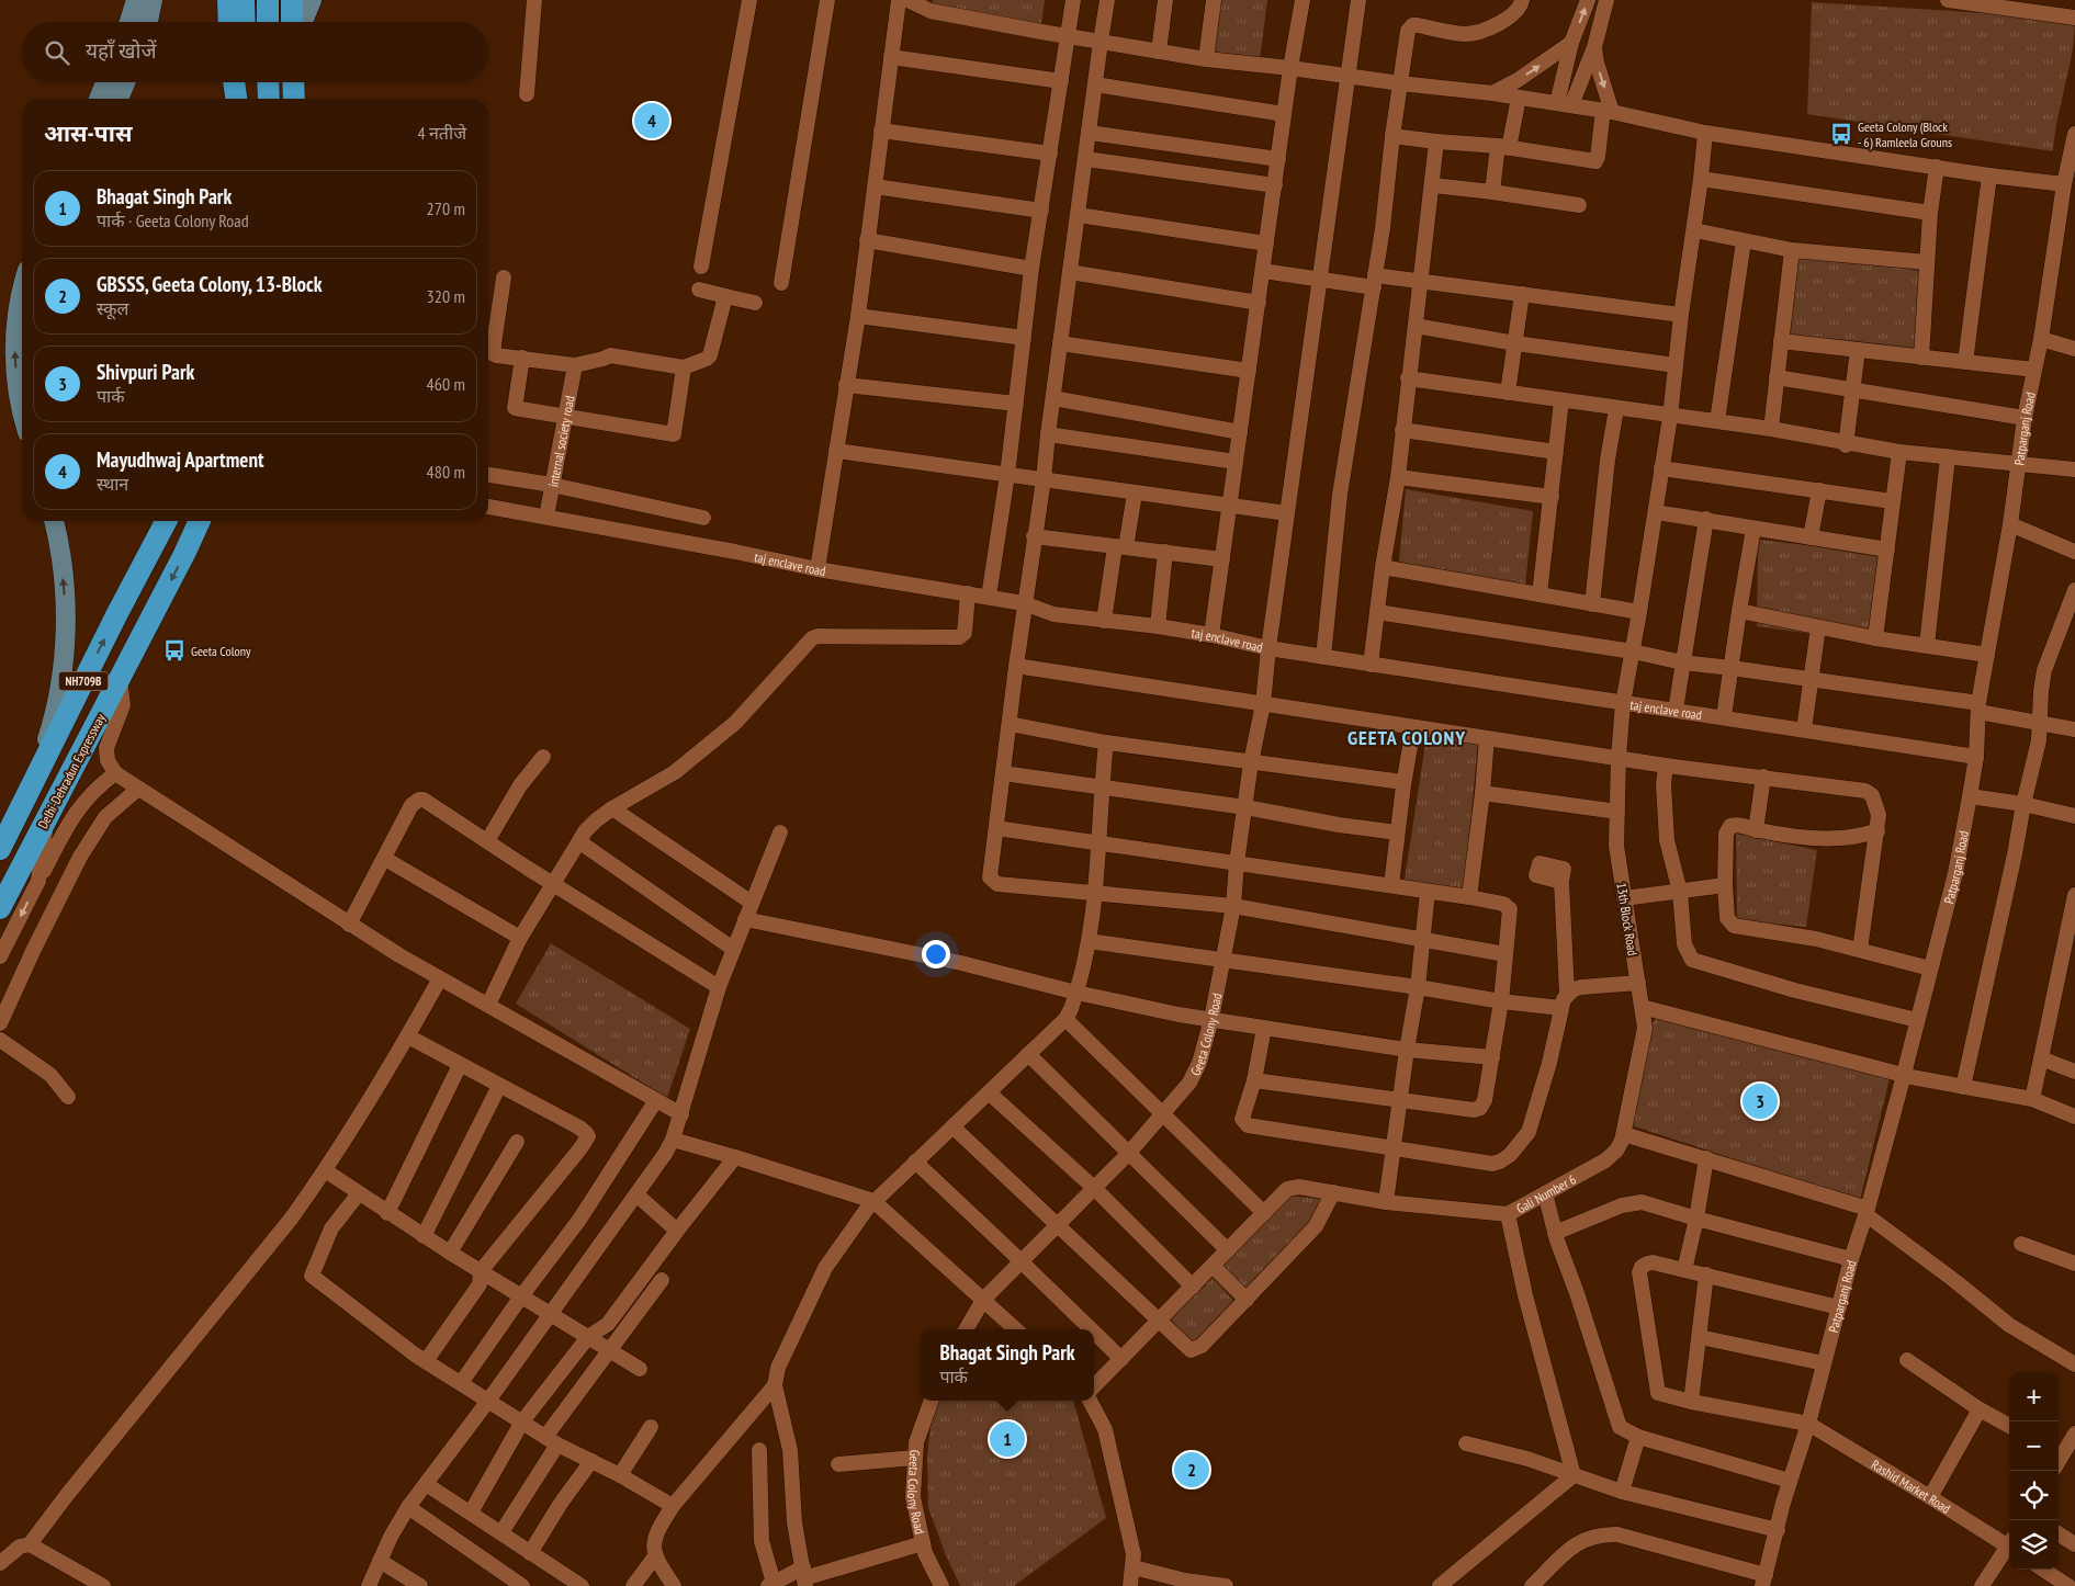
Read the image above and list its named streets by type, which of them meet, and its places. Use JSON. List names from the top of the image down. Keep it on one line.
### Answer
{"streets":{"highway":["NH709B","Delhi-Dehradun Expressway"],"street":["Patparganj Road","internal society road","taj enclave road","13th Block Road","Geeta Colony Road","Gali Number 6","Rashid Market Road"]},"crossings":[["Patparganj Road","taj enclave road"],["Patparganj Road","Rashid Market Road"],["internal society road","taj enclave road"],["taj enclave road","13th Block Road"],["taj enclave road","Geeta Colony Road"],["13th Block Road","Gali Number 6"]],"districts":["GEETA COLONY"],"places":{"bus stop":["Geeta Colony (Block - 6) Ramleela Grouns","Geeta Colony"]},"page":{"search":"यहाँ खोजें","heading":["आस-पास","4 नतीजे"],"pins":["4","3","1","2"],"list":[{"mark":"1","name":"Bhagat Singh Park","note":"पार्क · Geeta Colony Road","value":"270 m"},{"mark":"2","name":"GBSSS, Geeta Colony, 13-Block","note":"स्कूल","value":"320 m"},{"mark":"3","name":"Shivpuri Park","note":"पार्क","value":"460 m"},{"mark":"4","name":"Mayudhwaj Apartment","note":"स्थान","value":"480 m"}],"popup":["Bhagat Singh Park","पार्क"],"map_buttons":["+","−"]}}
